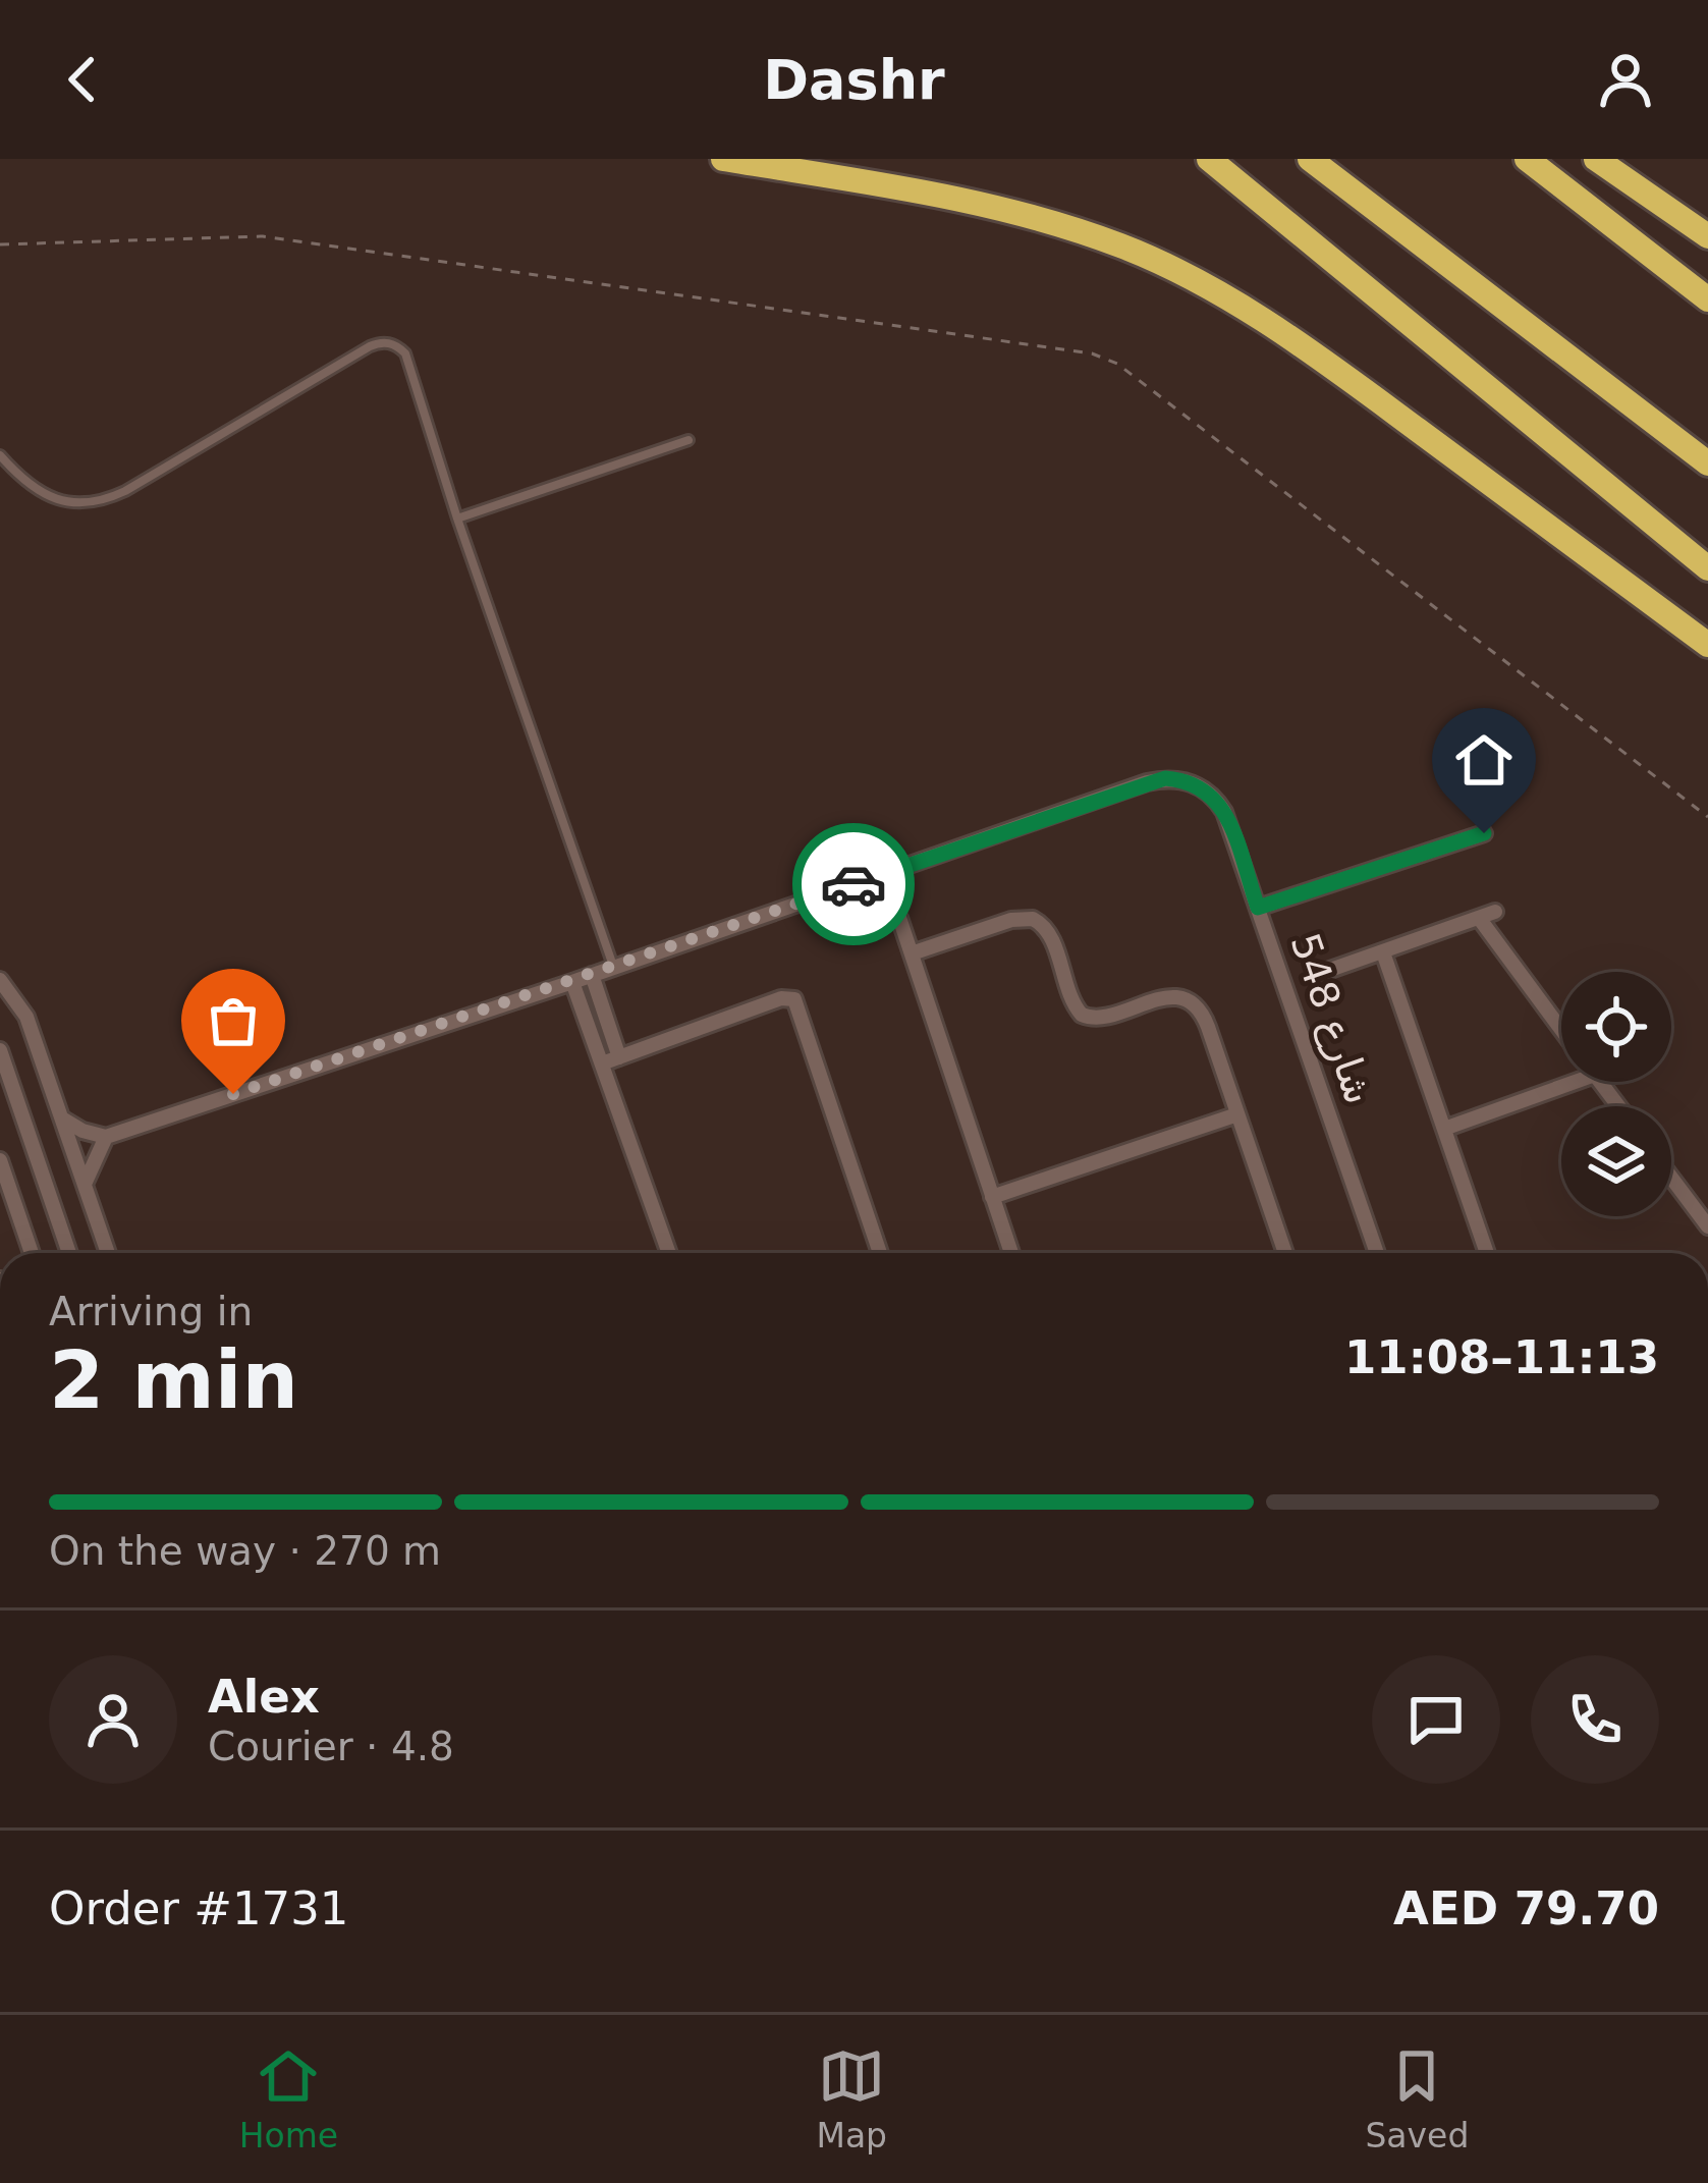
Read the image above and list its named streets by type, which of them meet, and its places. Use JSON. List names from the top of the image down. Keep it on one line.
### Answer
{"streets":{"street":["شارع 548"]},"page":{"header":"Dashr","heading":["2 min","Arriving in","11:08–11:13"],"panel":["Alex","Courier · 4.8","Order #1731","AED 79.70"],"bar":"On the way · 270 m","tabs":["Home","Map","Saved"]}}
